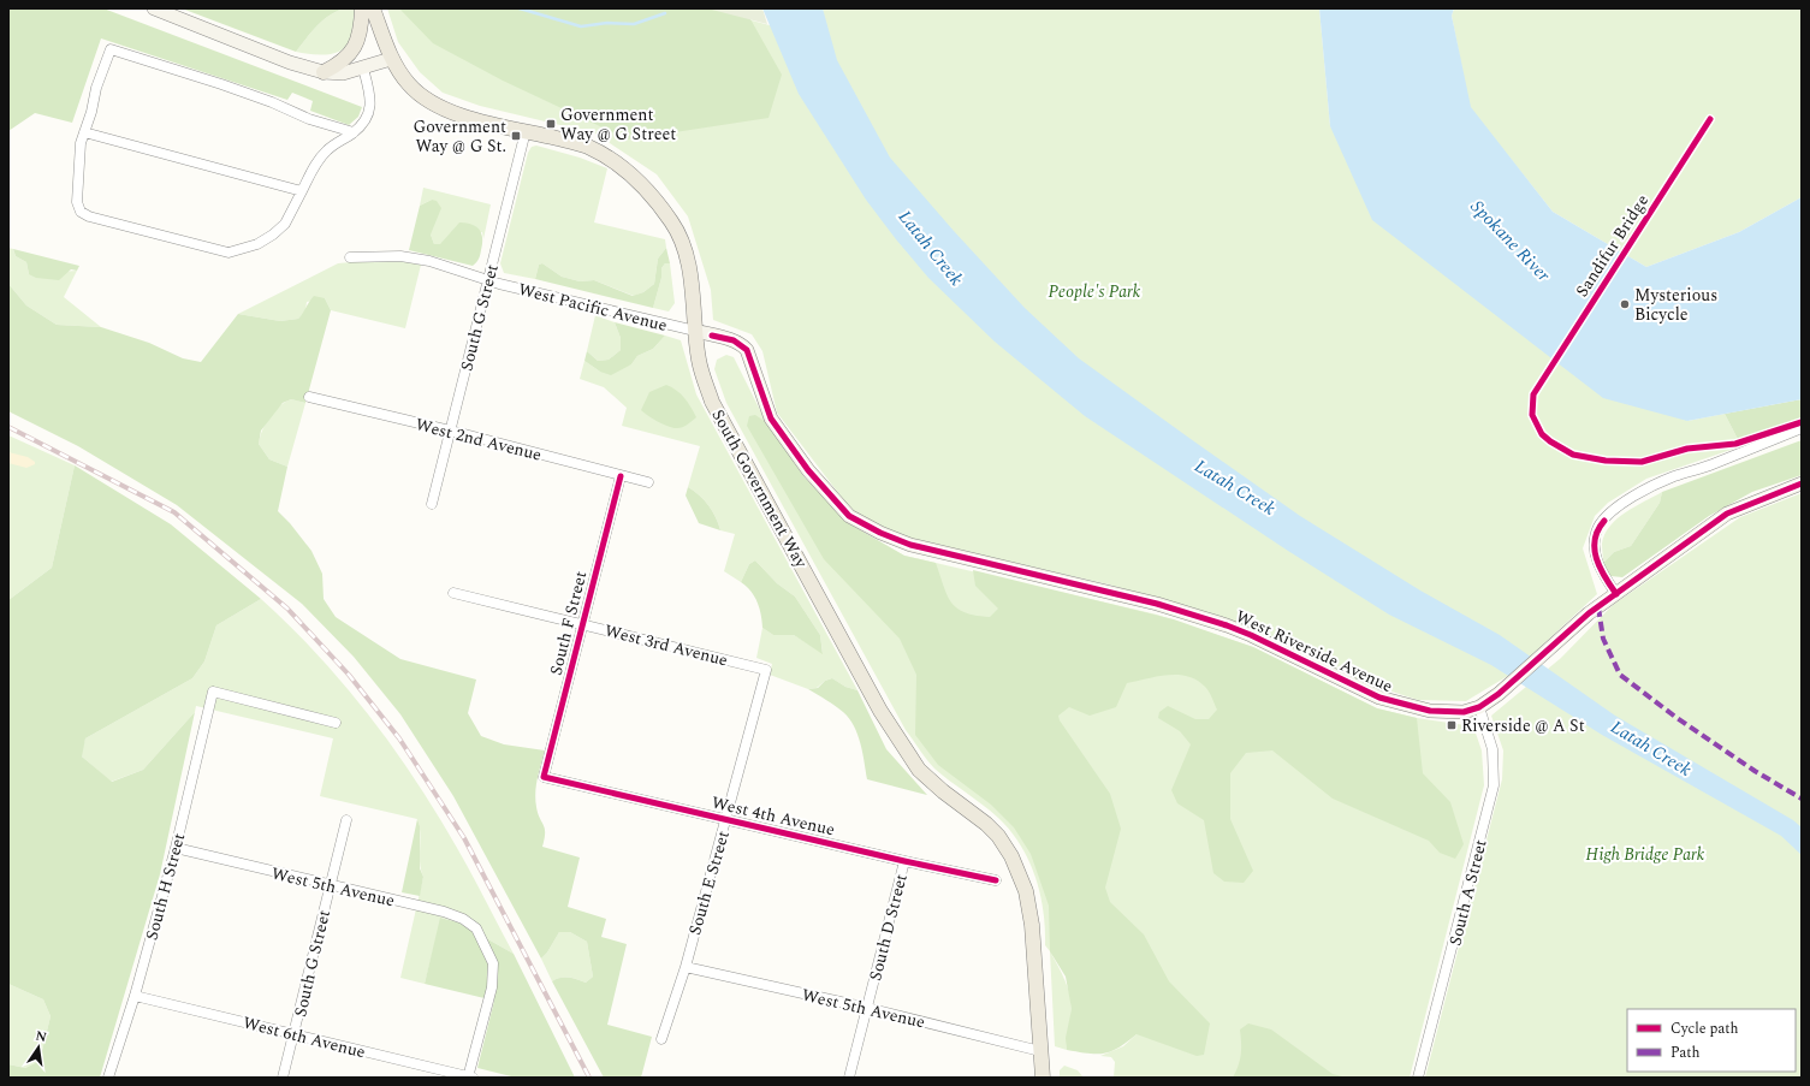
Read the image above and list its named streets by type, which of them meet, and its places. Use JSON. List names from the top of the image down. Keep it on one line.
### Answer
{"streets":{"main road":["South Government Way","West Riverside Avenue"],"street":["West Pacific Avenue","South G Street","West 2nd Avenue","South F Street","West 3rd Avenue","West 4th Avenue","South E Street","South H Street","West 5th Avenue","South A Street","South D Street","West 6th Avenue"],"cycle path":["Sandifur Bridge"]},"crossings":[["West Pacific Avenue","South G Street"],["West Pacific Avenue","South Government Way"],["West Pacific Avenue","West Riverside Avenue"],["South G Street","West 2nd Avenue"],["South G Street","South Government Way"],["South G Street","West 5th Avenue"],["South G Street","West 6th Avenue"],["West 2nd Avenue","South F Street"],["South Government Way","West Riverside Avenue"],["South Government Way","West 5th Avenue"],["South F Street","West 3rd Avenue"],["South F Street","West 4th Avenue"],["West 3rd Avenue","South E Street"],["West Riverside Avenue","South A Street"],["West 4th Avenue","South E Street"],["West 4th Avenue","South D Street"],["South E Street","West 5th Avenue"],["South H Street","West 5th Avenue"],["South H Street","West 6th Avenue"],["West 5th Avenue","South D Street"],["West 5th Avenue","West 6th Avenue"]],"water":["Spokane River","Latah Creek"],"parks":["People's Park","High Bridge Park"],"places":{"transit":["Government Way @ G Street","Government Way @ G St.","Riverside @ A St"],"other":["Mysterious Bicycle"]},"legend":["Cycle path","Path"],"north":"top"}
